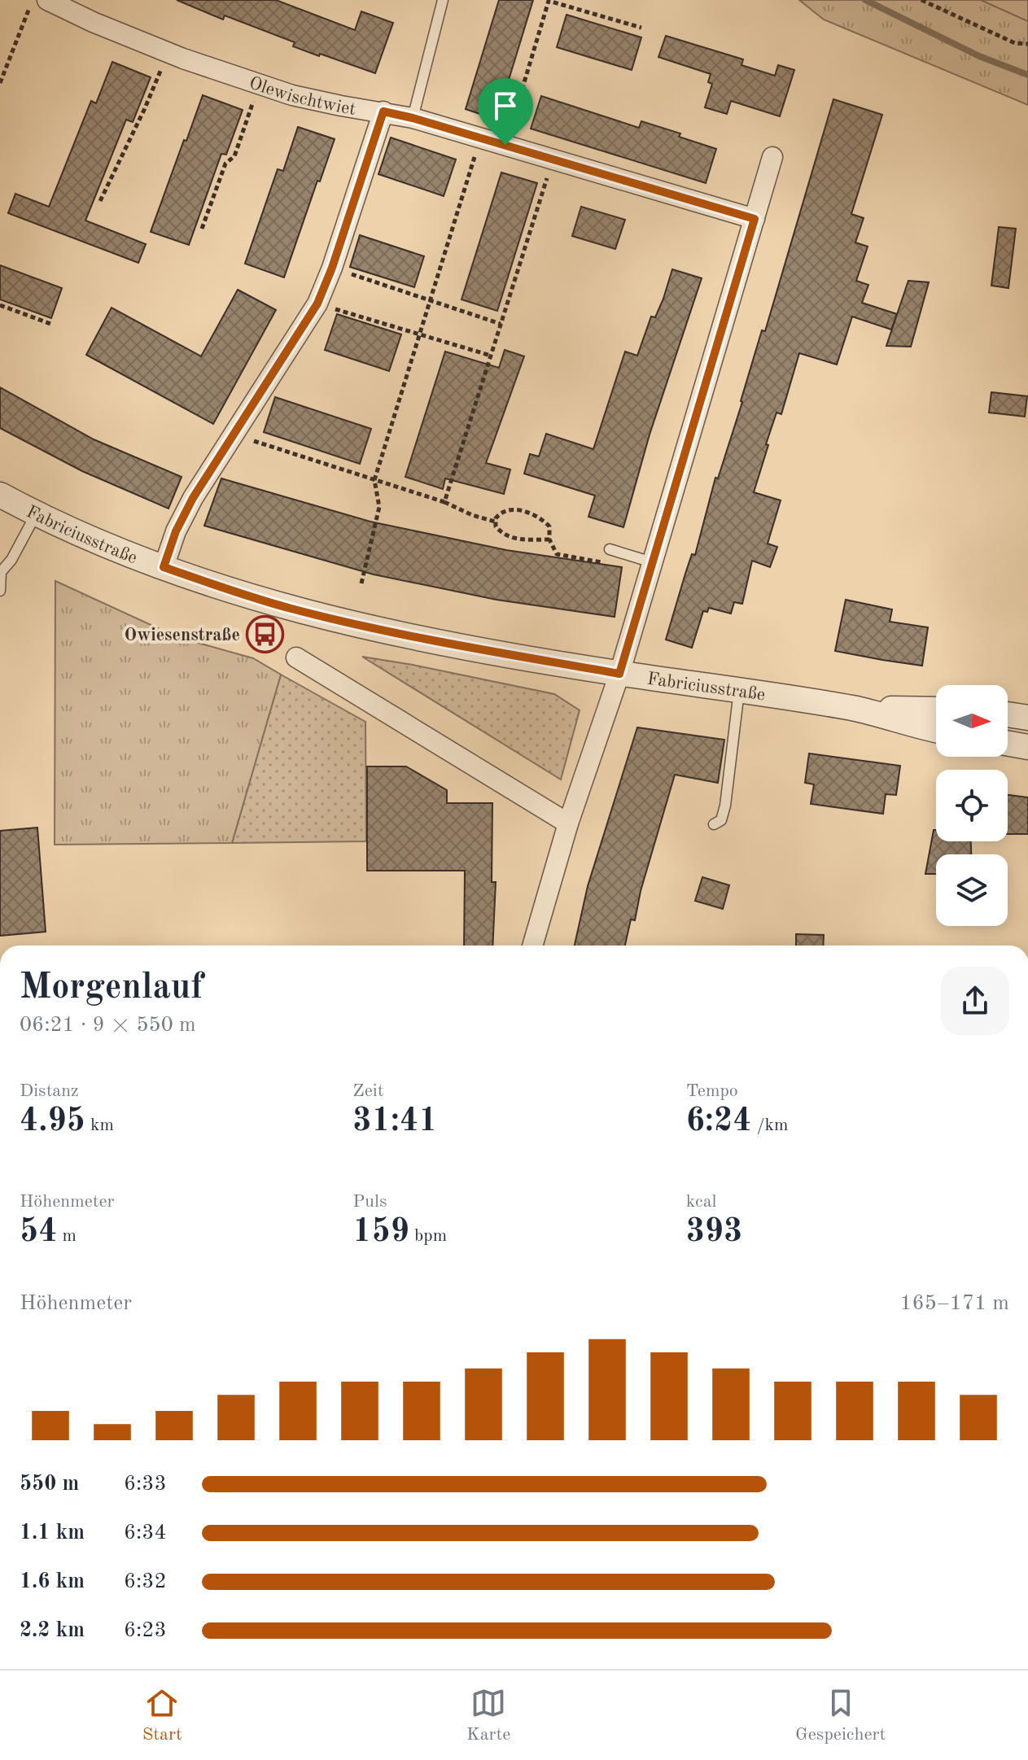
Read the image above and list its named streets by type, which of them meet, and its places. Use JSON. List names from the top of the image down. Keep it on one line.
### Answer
{"streets":{"street":["Olewischtwiet","Fabriciusstraße"]},"places":{"bus stop":["Owiesenstraße"]},"north":"right","page":{"heading":["Morgenlauf","06:21 · 9 × 550 m"],"stats":[["Distanz","4.95 km"],["Zeit","31:41"],["Tempo","6:24 /km"],["Höhenmeter","54 m"],["Puls","159 bpm"],["kcal","393"]],"chart":["Höhenmeter","165–171 m"],"list":[{"name":"550 m","note":"6:33"},{"name":"1.1 km","note":"6:34"},{"name":"1.6 km","note":"6:32"},{"name":"2.2 km","note":"6:23"}],"tabs":["Start","Karte","Gespeichert"]}}
